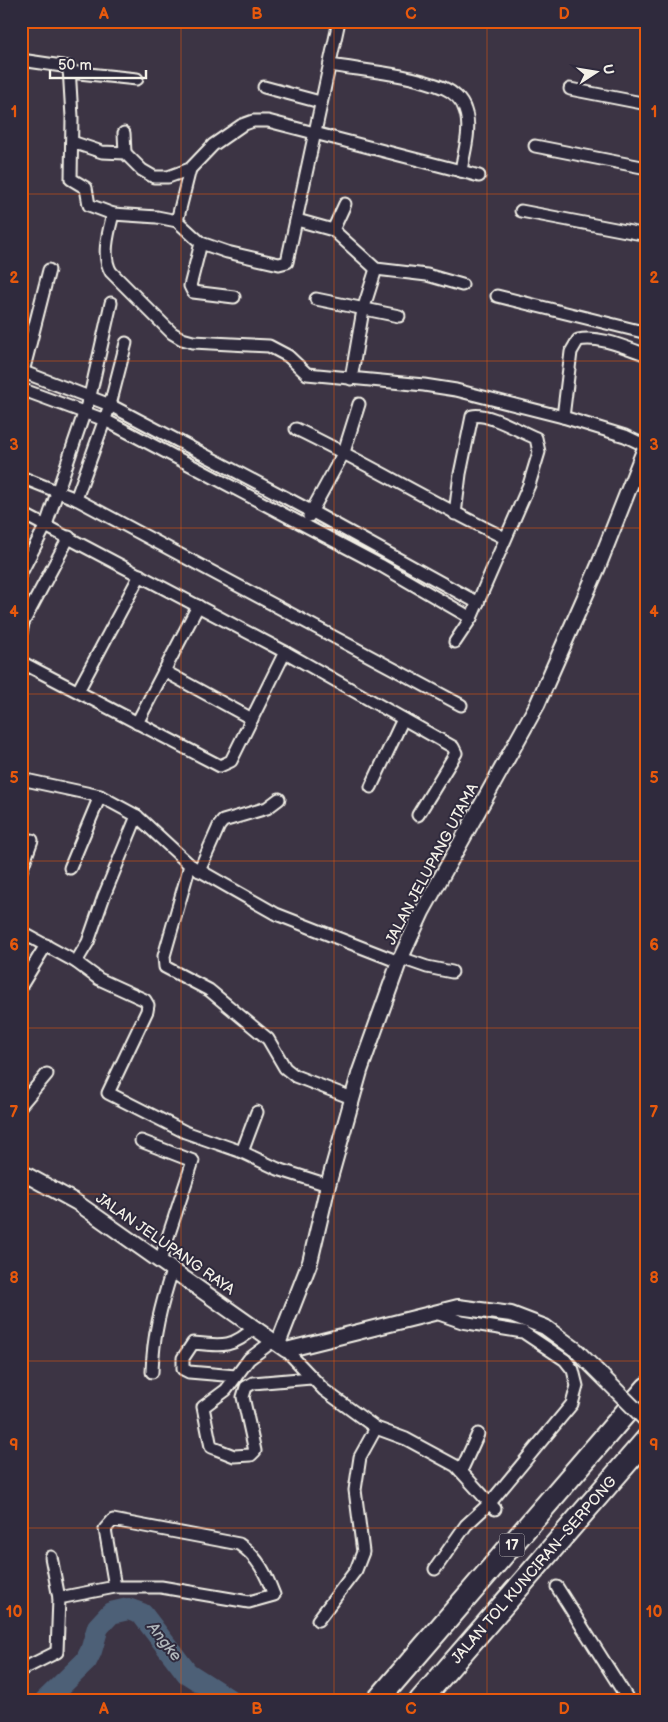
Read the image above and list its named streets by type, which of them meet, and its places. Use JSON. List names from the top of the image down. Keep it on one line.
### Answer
{"streets":{"highway":["17","JALAN TOL KUNCIRAN–SERPONG"],"street":["JALAN JELUPANG UTAMA","JALAN JELUPANG RAYA"]},"crossings":[["JALAN JELUPANG UTAMA","JALAN JELUPANG RAYA"]],"water":["Angke"],"scale_bar":"50 m","north":"right","grid":{"columns":["A","B","C","D"],"rows":["1","2","3","4","5","6","7","8","9","10"]}}
